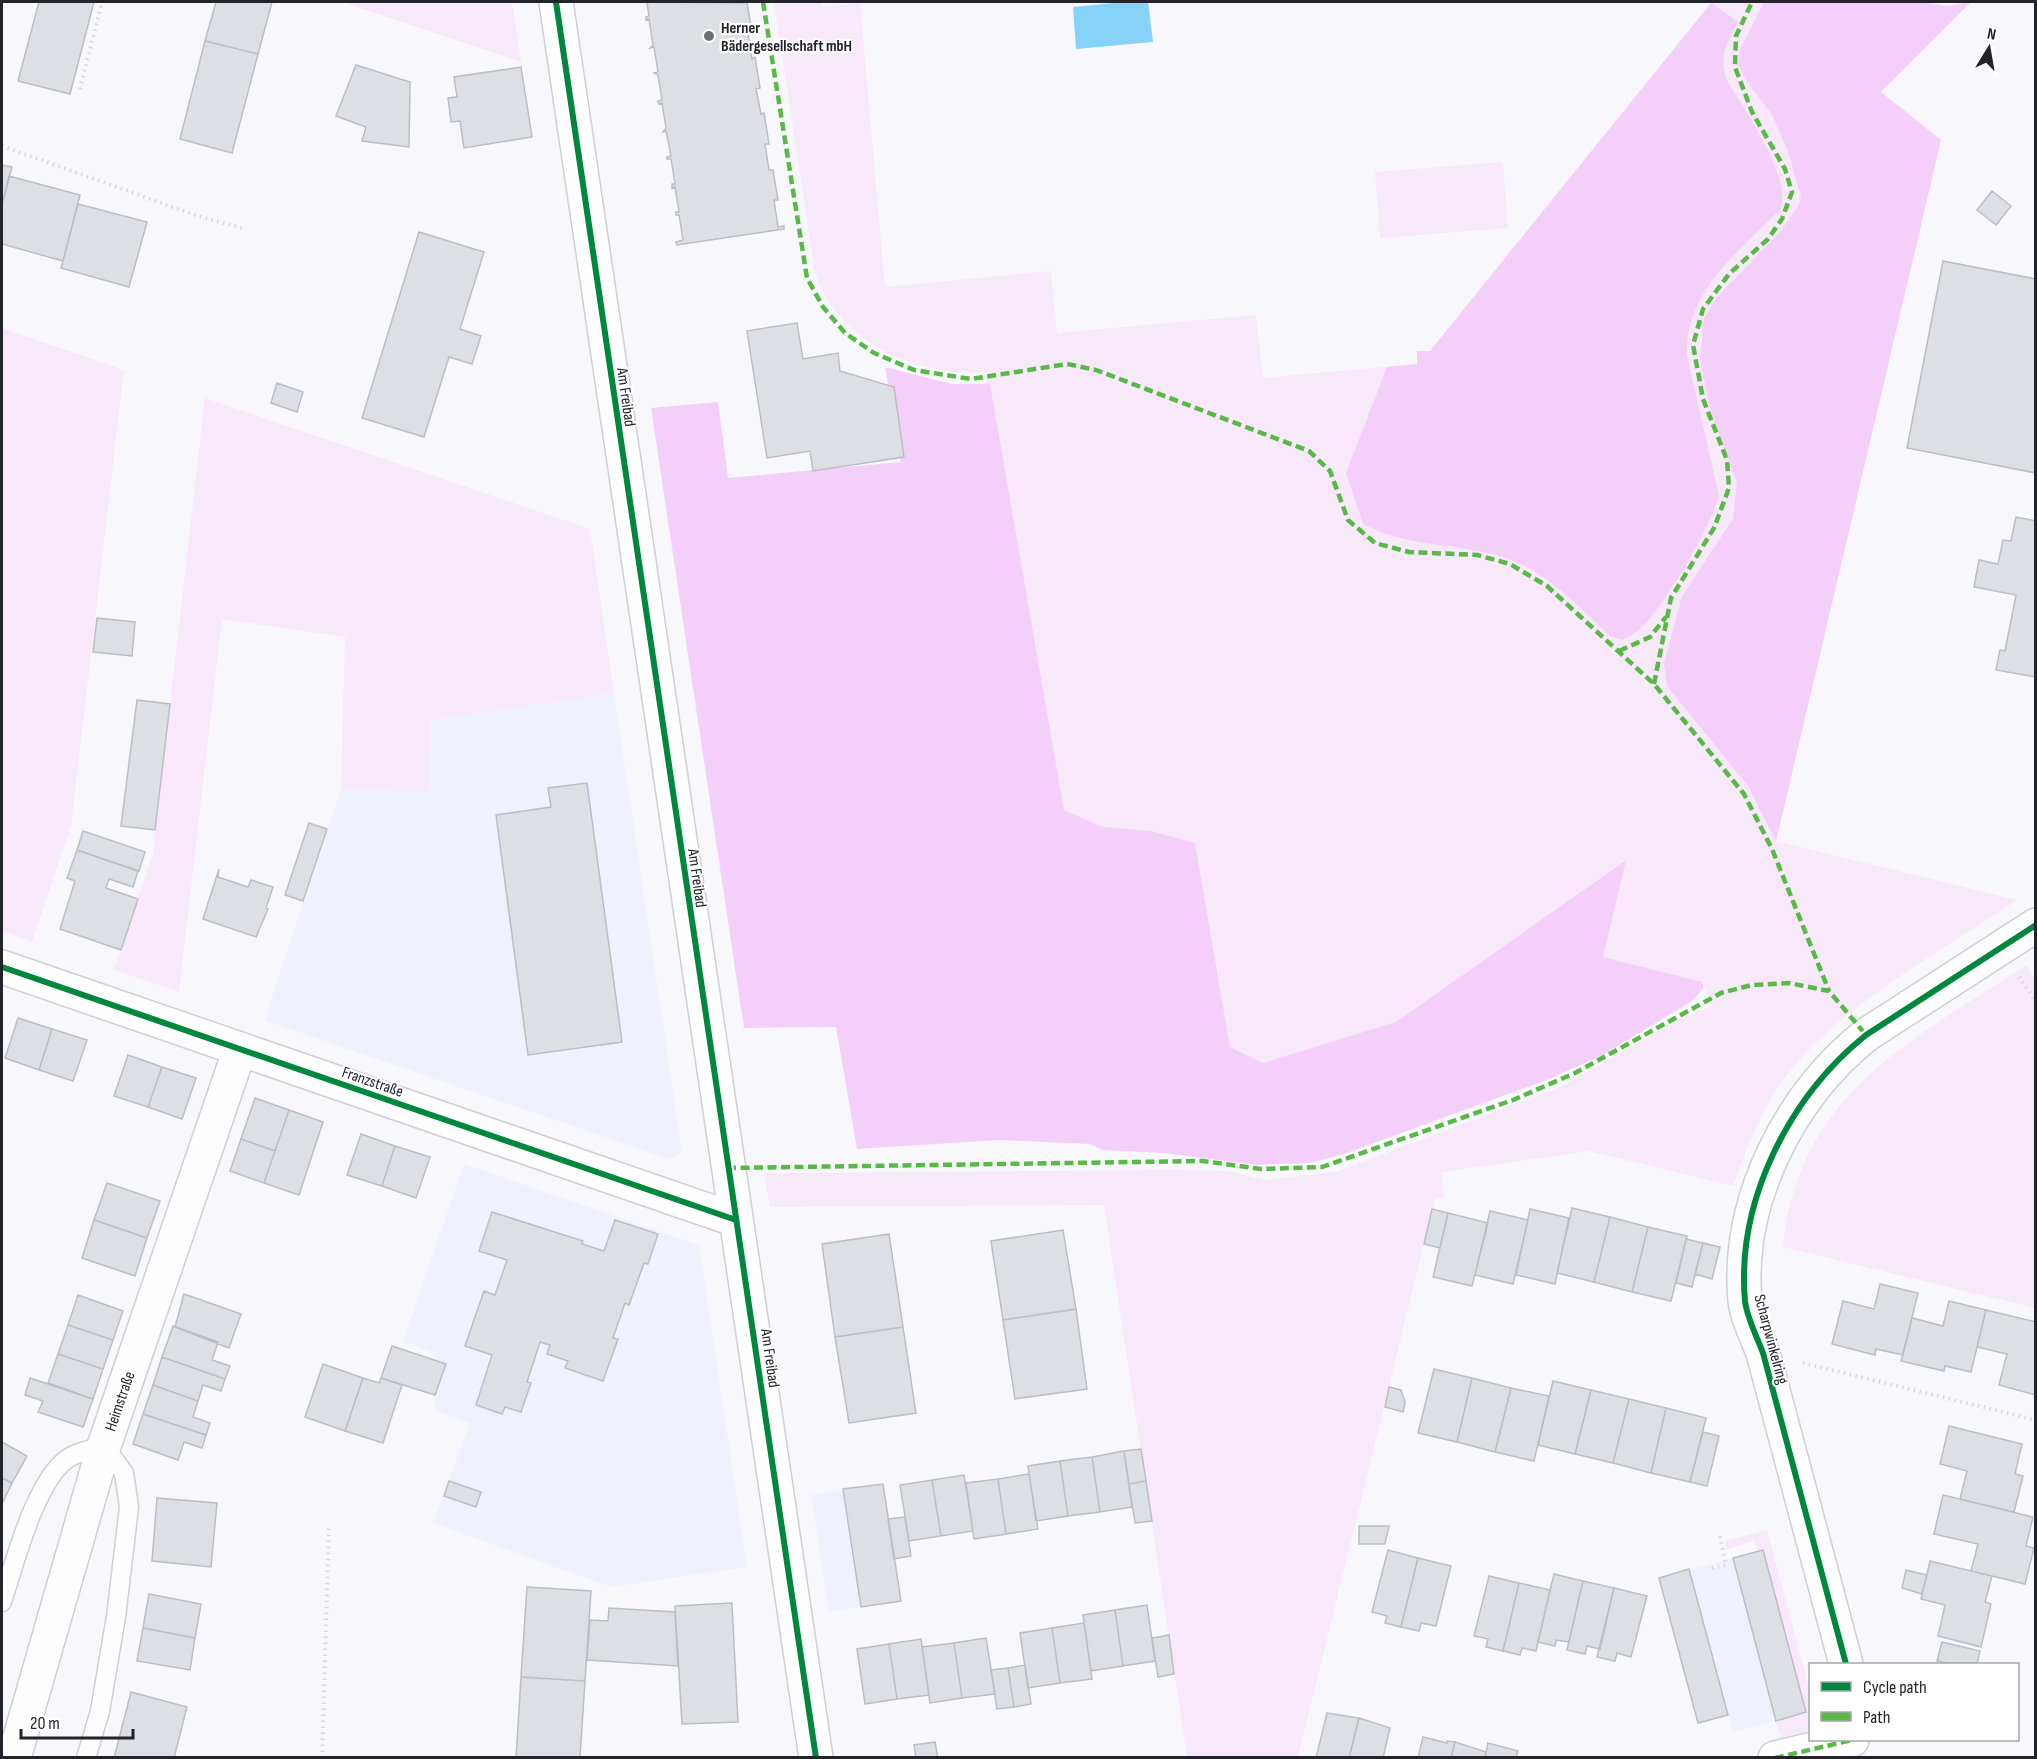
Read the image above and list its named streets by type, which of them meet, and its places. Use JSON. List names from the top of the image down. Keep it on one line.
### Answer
{"streets":{"street":["Am Freibad","Franzstraße","Scharpwinkelring","Heimstraße"]},"crossings":[["Am Freibad","Franzstraße"],["Franzstraße","Heimstraße"]],"places":["Herner Bädergesellschaft mbH"],"legend":["Cycle path","Path"],"scale_bar":"20 m","north":"top"}
